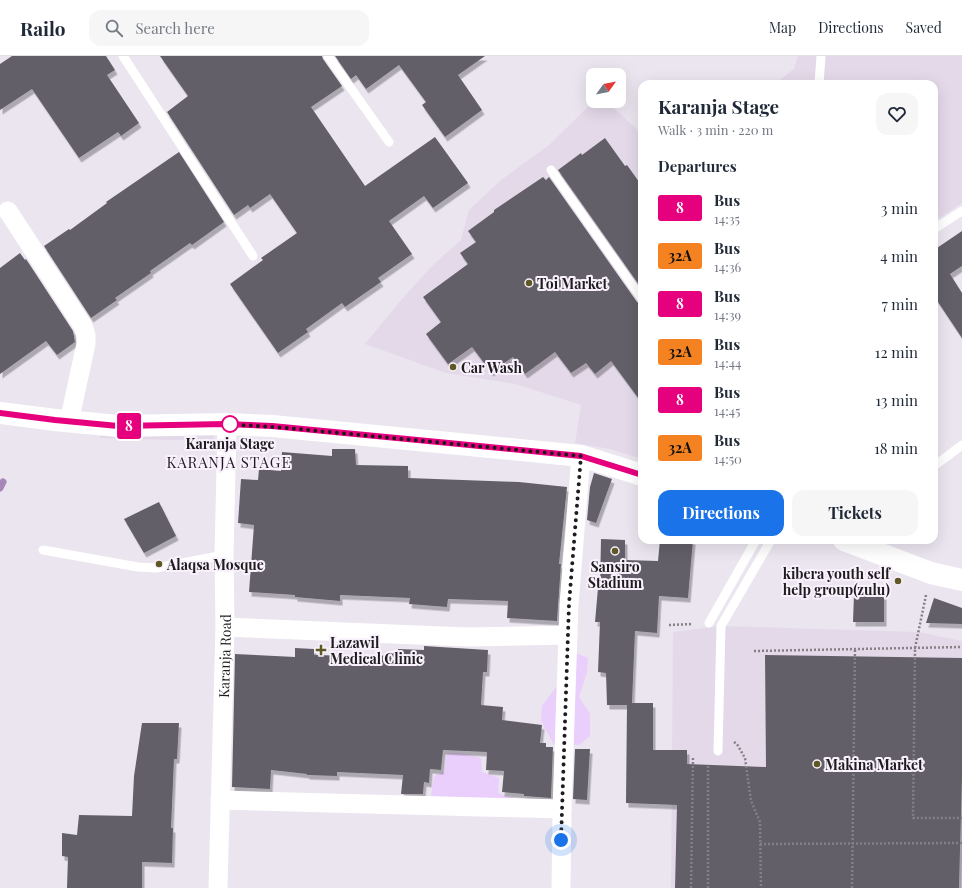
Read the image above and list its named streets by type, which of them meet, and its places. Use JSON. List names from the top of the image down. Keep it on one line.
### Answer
{"streets":{"street":["Karanja Road"]},"districts":["KARANJA STAGE"],"places":{"other":["Toi Market","Car Wash","Karanja Stage","Sansiro Stadium","Alaqsa Mosque","kibera youth self help group(zulu)","Makina Market"],"health":["Lazawil Medical Clinic"]},"lines":["bus line 8"],"north":"top right","page":{"header":"Railo","search":"Search here","nav":["Map","Directions","Saved"],"on_map":"8","heading":[["Karanja Stage","Walk · 3 min · 220 m"],"Departures"],"list":[{"mark":"8","name":"Bus","note":"14:35","value":"3 min"},{"mark":"32A","name":"Bus","note":"14:36","value":"4 min"},{"mark":"8","name":"Bus","note":"14:39","value":"7 min"},{"mark":"32A","name":"Bus","note":"14:44","value":"12 min"},{"mark":"8","name":"Bus","note":"14:45","value":"13 min"},{"mark":"32A","name":"Bus","note":"14:50","value":"18 min"}],"buttons":["Directions","Tickets"]}}
